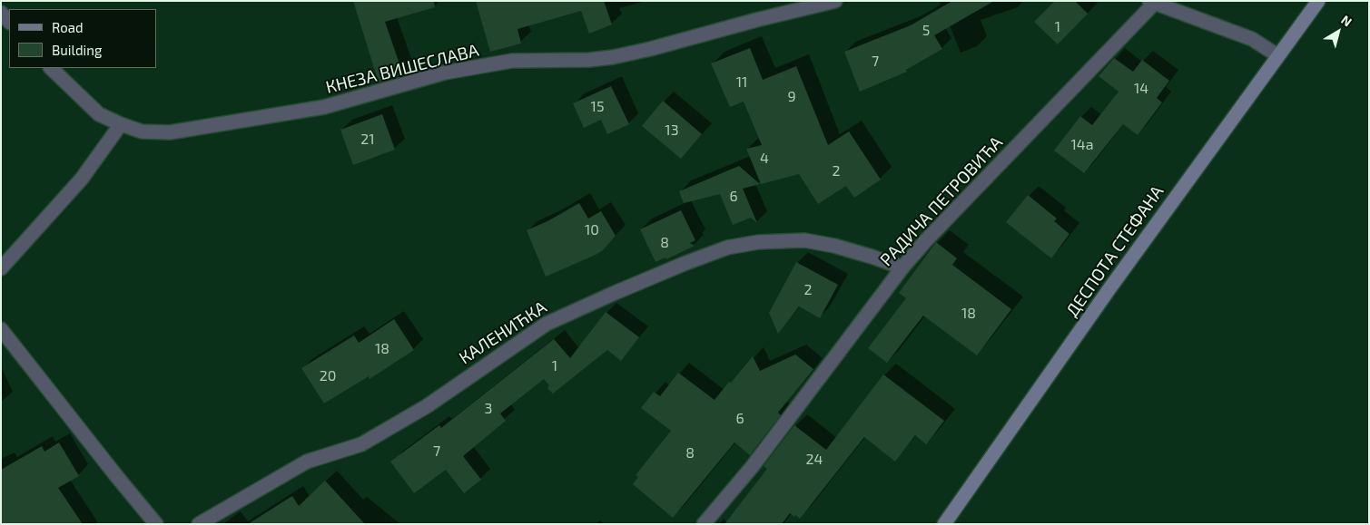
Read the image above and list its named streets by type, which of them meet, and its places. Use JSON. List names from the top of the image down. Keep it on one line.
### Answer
{"streets":{"main road":["ДЕСПОТА СТЕФАНА"],"street":["КНЕЗА ВИШЕСЛАВА","РАДИЧА ПЕТРОВИЋА","КАЛЕНИЋКА"]},"crossings":[["РАДИЧА ПЕТРОВИЋА","КАЛЕНИЋКА"]],"house_numbers":["1","5","7","11","14","9","15","13","21","14a","4","2","6","10","8","2","18","18","1","20","3","6","7","8","24"],"legend":["Road","Building"],"north":"top right"}
